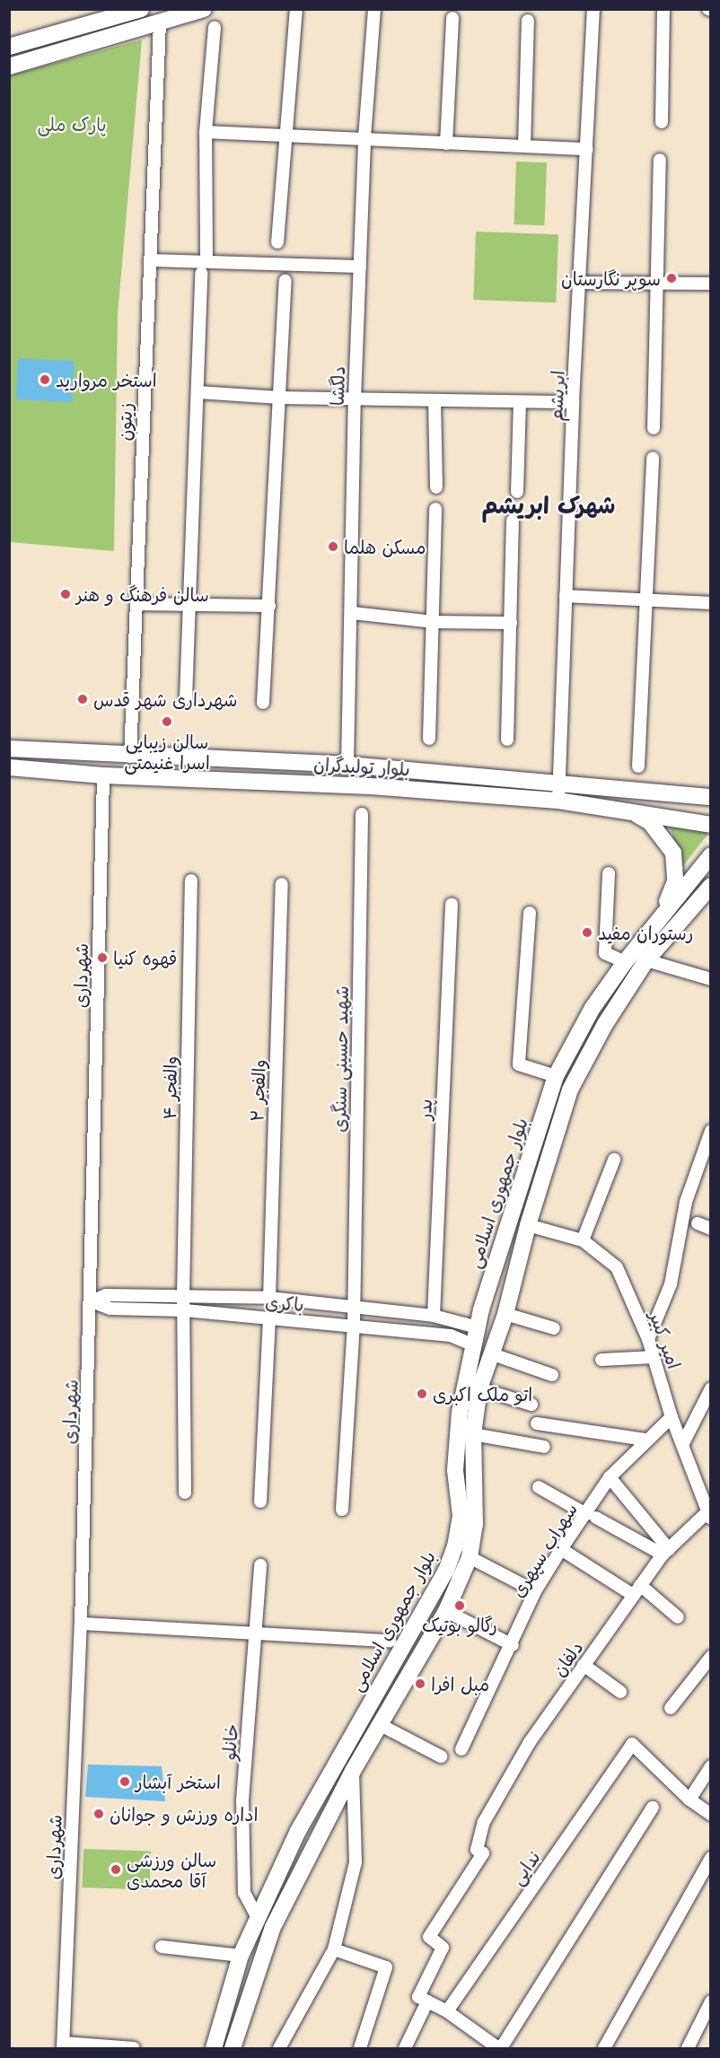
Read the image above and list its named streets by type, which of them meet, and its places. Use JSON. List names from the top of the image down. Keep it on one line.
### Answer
{"streets":{"main road":["بلوار تولیدگران","بلوار جمهوری اسلامی"],"street":["دلگشا","ابریشم","زیتون","شهرداری","شهید حسینی سنگری","والفجر ۴","والفجر ۲","پدر","باکری","امیر کبیر","سهراب سپهری","دلفان","خانلو","ندایی"]},"crossings":[["دلگشا","بلوار تولیدگران"],["ابریشم","بلوار تولیدگران"],["زیتون","بلوار تولیدگران"],["بلوار تولیدگران","شهرداری"],["شهرداری","باکری"],["شهید حسینی سنگری","باکری"],["والفجر ۴","باکری"],["بلوار جمهوری اسلامی","باکری"],["بلوار جمهوری اسلامی","خانلو"],["امیر کبیر","سهراب سپهری"],["امیر کبیر","دلفان"]],"districts":["شهرک ابریشم"],"parks":["پارک ملی"],"places":["سوپر نگارستان","استخر مروارید","مسکن هلما","سالن فرهنگ و هنر","شهرداری شهر قدس","سالن زیبایی اسرا غنیمتی","رستوران مفید","قهوه کنیا","اتو ملک اکبری","رگالو بوتیک","مبل افرا","استخر آبشار","اداره ورزش و جوانان","سالن ورزشی آقا محمدی"]}
